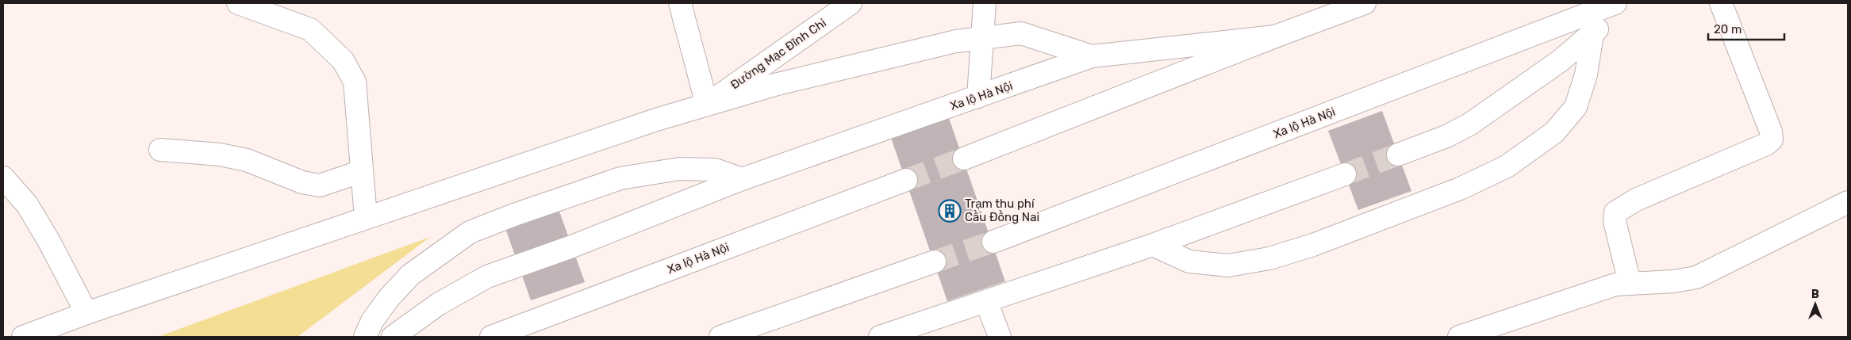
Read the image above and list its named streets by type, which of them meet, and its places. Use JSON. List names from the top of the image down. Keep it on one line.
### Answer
{"streets":{"main road":["Đường Mạc Đĩnh Chi","Xa lộ Hà Nội"]},"places":{"building":["Trạm thu phí Cầu Đồng Nai"]},"scale_bar":"20 m","north":"top"}
